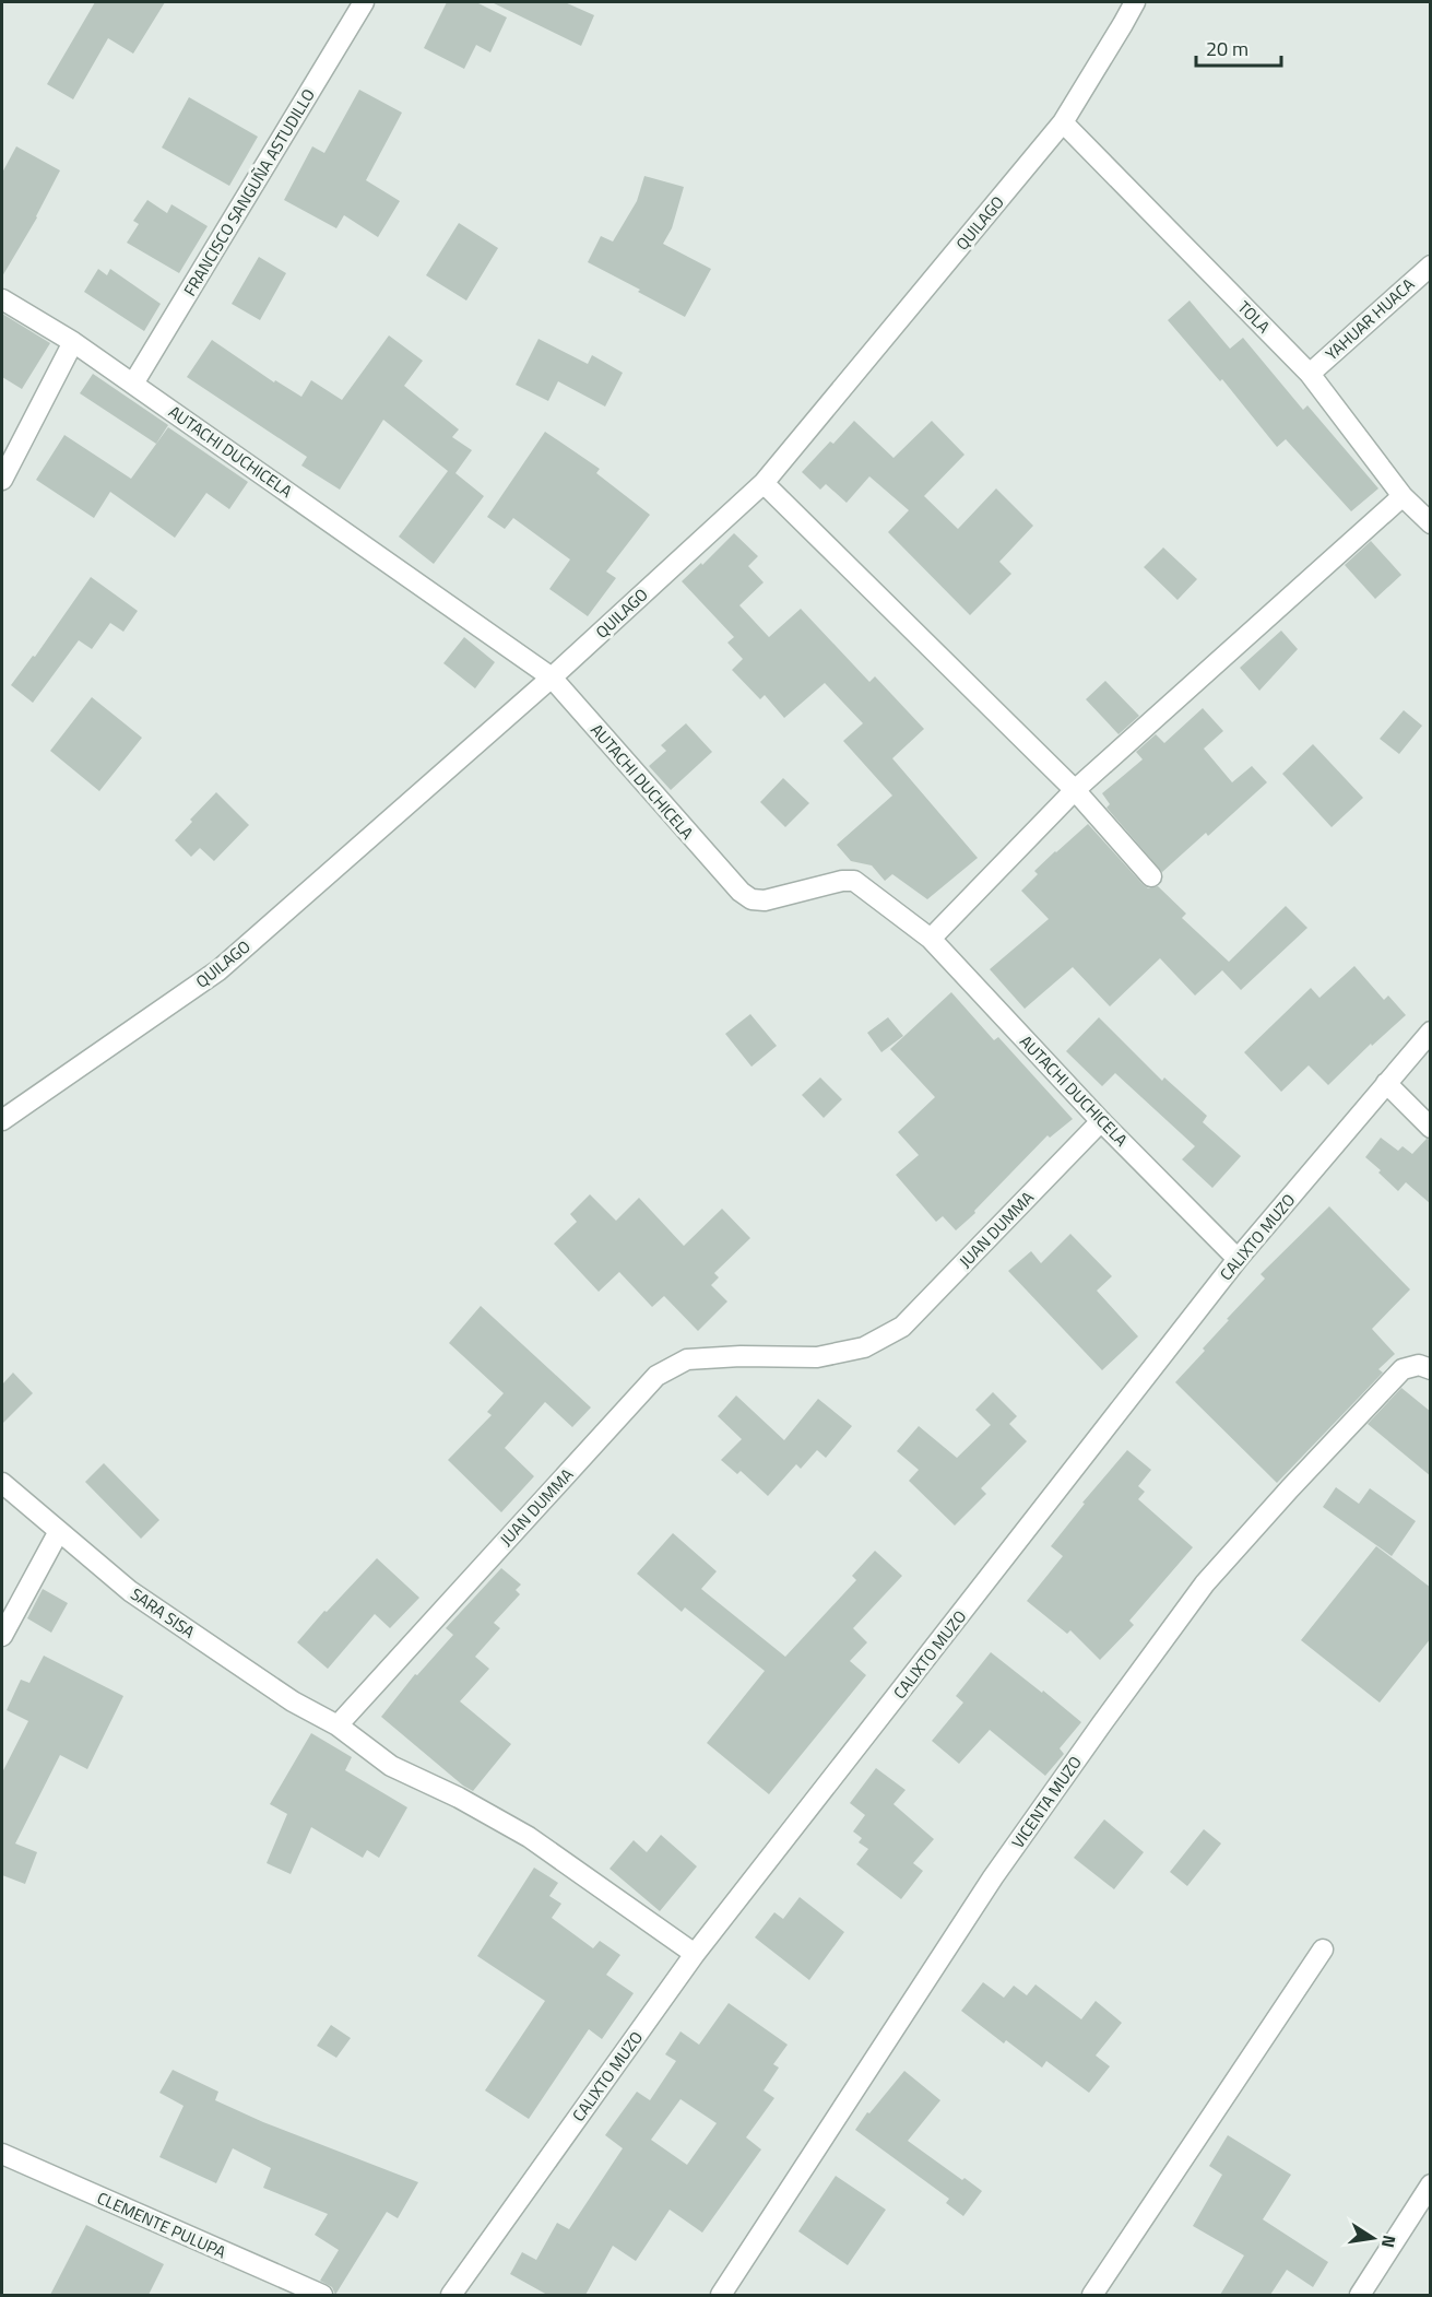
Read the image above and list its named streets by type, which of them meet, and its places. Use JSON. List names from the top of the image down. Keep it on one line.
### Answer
{"streets":{"street":["FRANCISCO SANGUÑA ASTUDILLO","QUILAGO","TOLA","YAHUAR HUACA","AUTACHI DUCHICELA","JUAN DUMMA","CALIXTO MUZO","SARA SISA","VICENTA MUZO","CLEMENTE PULUPA"]},"crossings":[["FRANCISCO SANGUÑA ASTUDILLO","AUTACHI DUCHICELA"],["QUILAGO","TOLA"],["QUILAGO","AUTACHI DUCHICELA"],["TOLA","YAHUAR HUACA"],["AUTACHI DUCHICELA","JUAN DUMMA"],["AUTACHI DUCHICELA","CALIXTO MUZO"],["JUAN DUMMA","SARA SISA"]],"scale_bar":"20 m","north":"right"}
